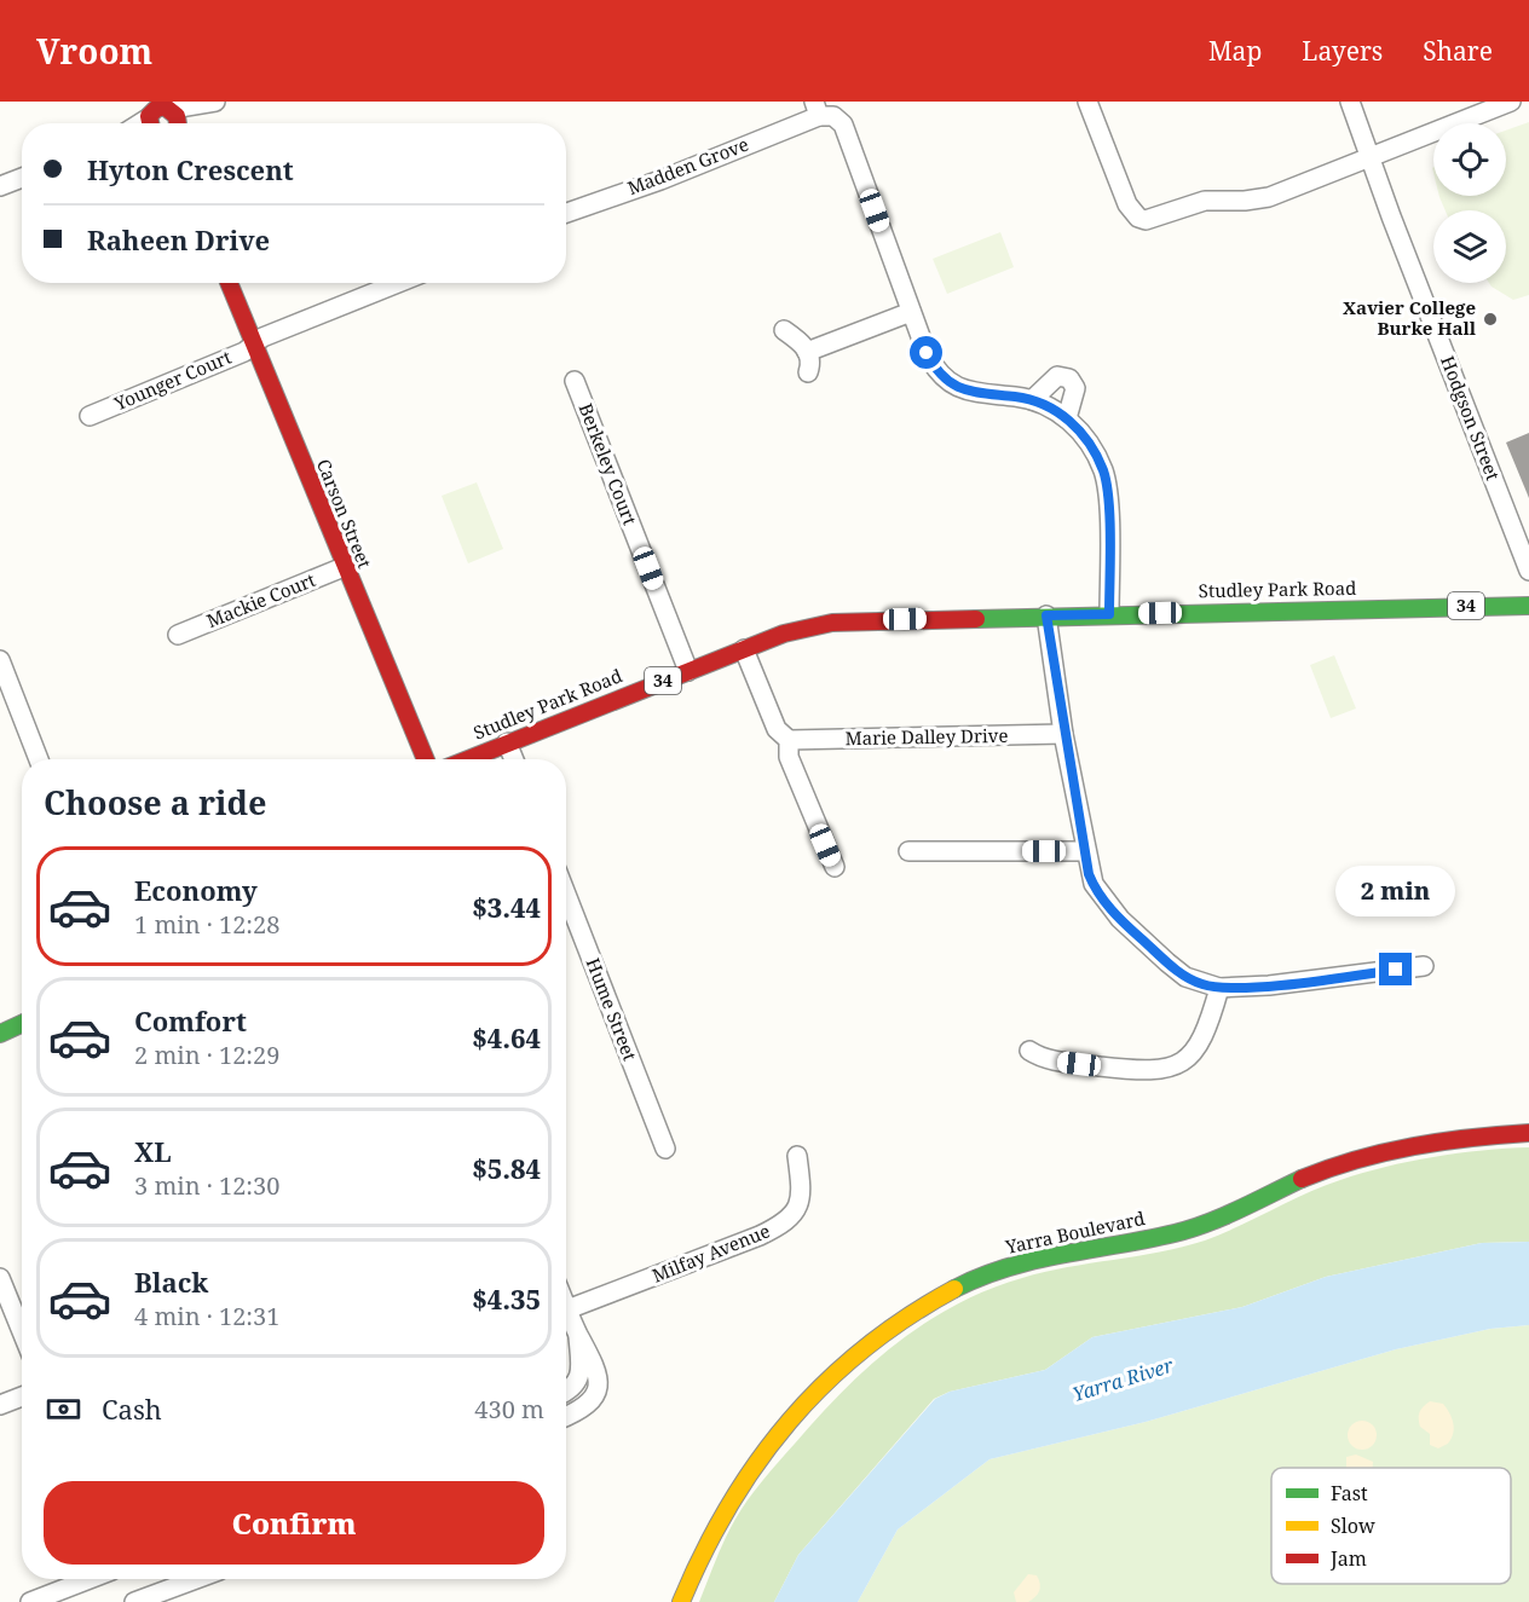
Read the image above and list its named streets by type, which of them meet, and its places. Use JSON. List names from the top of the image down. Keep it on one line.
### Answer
{"streets":{"main road":["Carson Street","Studley Park Road","34","Yarra Boulevard"],"street":["Madden Grove","Younger Court","Hodgson Street","Berkeley Court","Mackie Court","Marie Dalley Drive","Hume Street","Milfay Avenue"]},"crossings":[["Younger Court","Carson Street"],["Berkeley Court","Studley Park Road"],["Carson Street","Mackie Court"]],"water":["Yarra River"],"places":["Xavier College Burke Hall"],"legend":["Fast","Slow","Jam"],"page":{"header":"Vroom","nav":["Map","Layers","Share"],"banner":["Hyton Crescent","Raheen Drive"],"heading":"Choose a ride","list":[{"name":"Economy","note":"1 min · 12:28","value":"$3.44"},{"name":"Comfort","note":"2 min · 12:29","value":"$4.64"},{"name":"XL","note":"3 min · 12:30","value":"$5.84"},{"name":"Black","note":"4 min · 12:31","value":"$4.35"}],"bubble":"2 min","pay":["Cash","430 m"],"buttons":"Confirm"}}
